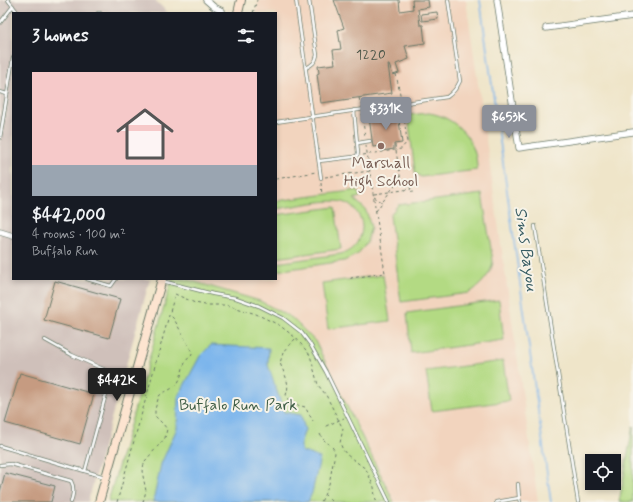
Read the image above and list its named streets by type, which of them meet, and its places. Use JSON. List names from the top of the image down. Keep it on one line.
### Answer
{"water":["Sims Bayou"],"parks":["Buffalo Run Park"],"places":["Marshall High School"],"house_numbers":["1220"],"page":{"heading":"3 homes","list":[{"name":"$442,000","note":"4 rooms · 100 m² · Buffalo Run"}],"price":["$331K","$653K","$442K"]}}
